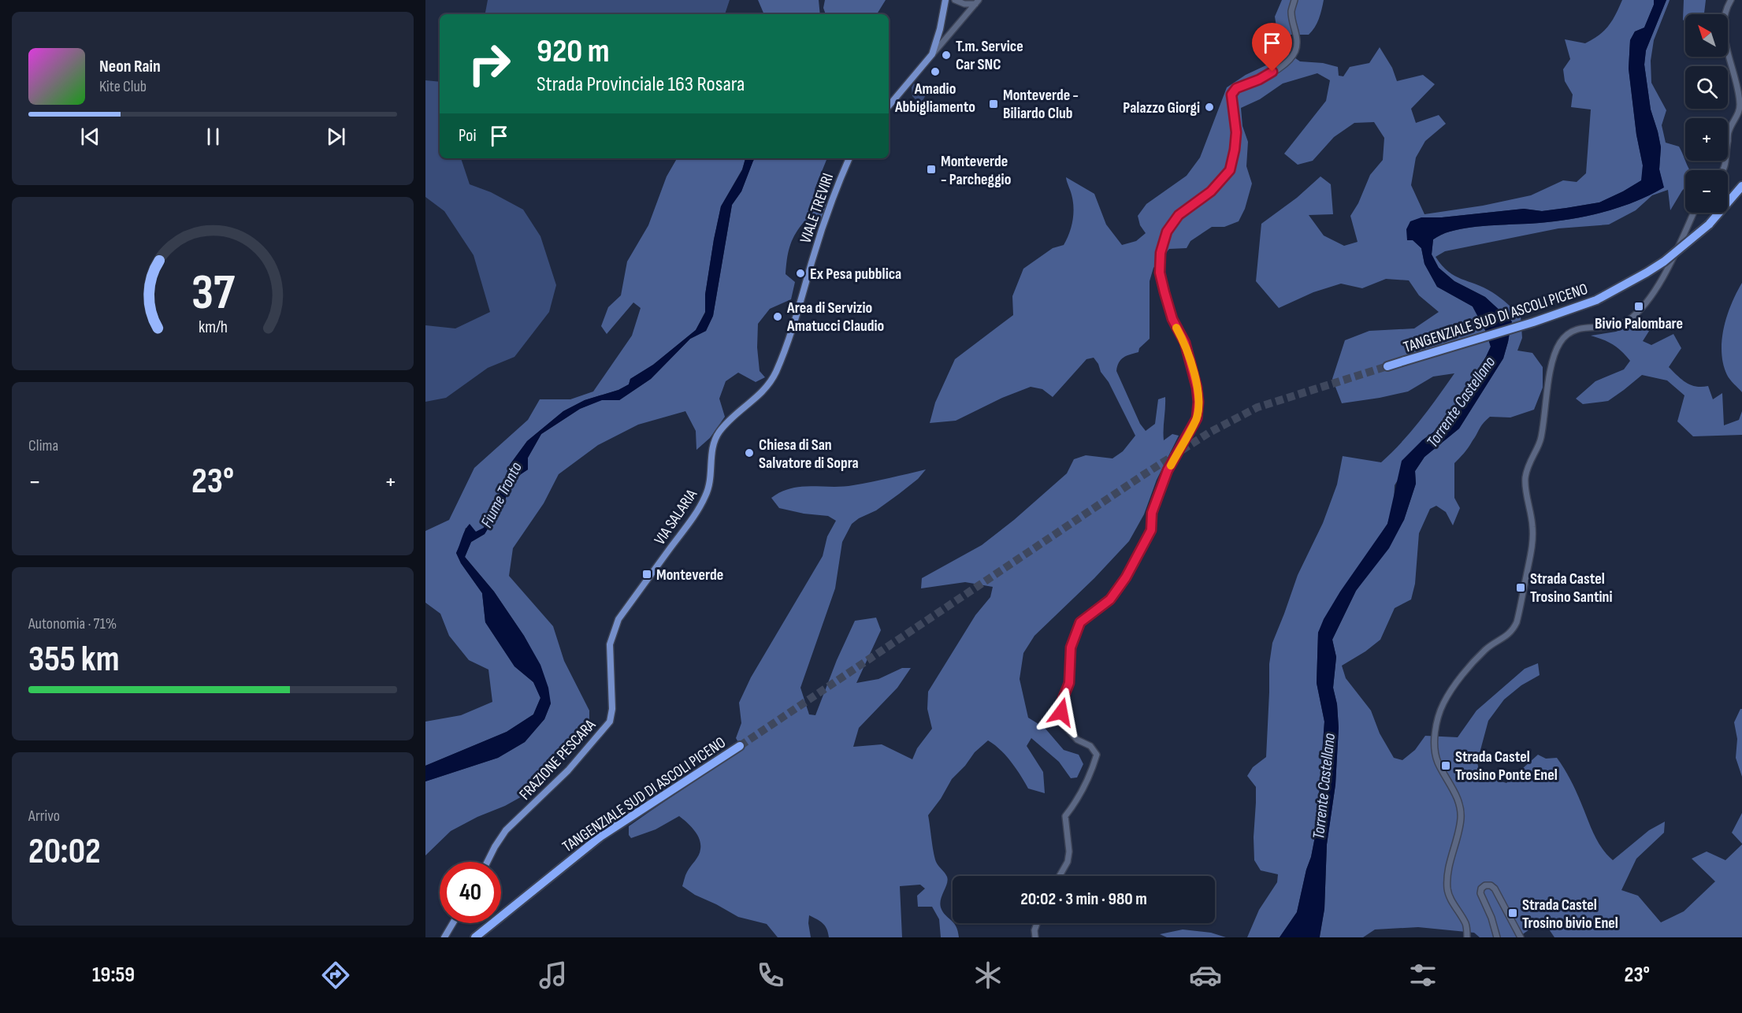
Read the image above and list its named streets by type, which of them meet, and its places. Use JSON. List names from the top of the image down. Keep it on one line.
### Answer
{"streets":{"highway":["TANGENZIALE SUD DI ASCOLI PICENO"],"main road":["VIALE TREVIRI","VIA SALARIA","FRAZIONE PESCARA"]},"crossings":[["VIALE TREVIRI","VIA SALARIA"],["VIA SALARIA","FRAZIONE PESCARA"]],"water":["Torrente Castellano","Fiume Tronto"],"places":{"other":["T.m. Service Car SNC","Amadio Abbigliamento","Palazzo Giorgi","Ex Pesa pubblica","Area di Servizio Amatucci Claudio","Chiesa di San Salvatore di Sopra"],"transit":["Monteverde - Biliardo Club","Monteverde - Parcheggio","Bivio Palombare","Monteverde","Strada Castel Trosino Santini","Strada Castel Trosino Ponte Enel","Strada Castel Trosino bivio Enel"]},"north":"top left","page":{"map_buttons":["+","−"],"turn":["920 m","Strada Provinciale 163 Rosara"],"song":["Neon Rain","Kite Club"],"then":"Poi","tile":["Clima",["Autonomia · 71%","355 km"],["Arrivo","20:02"]],"heat":["−","23°","+"],"limit":"40","trip":"20:02 · 3 min · 980 m","tabs":["19:59","23°"],"gauge":["37","km/h"]}}
